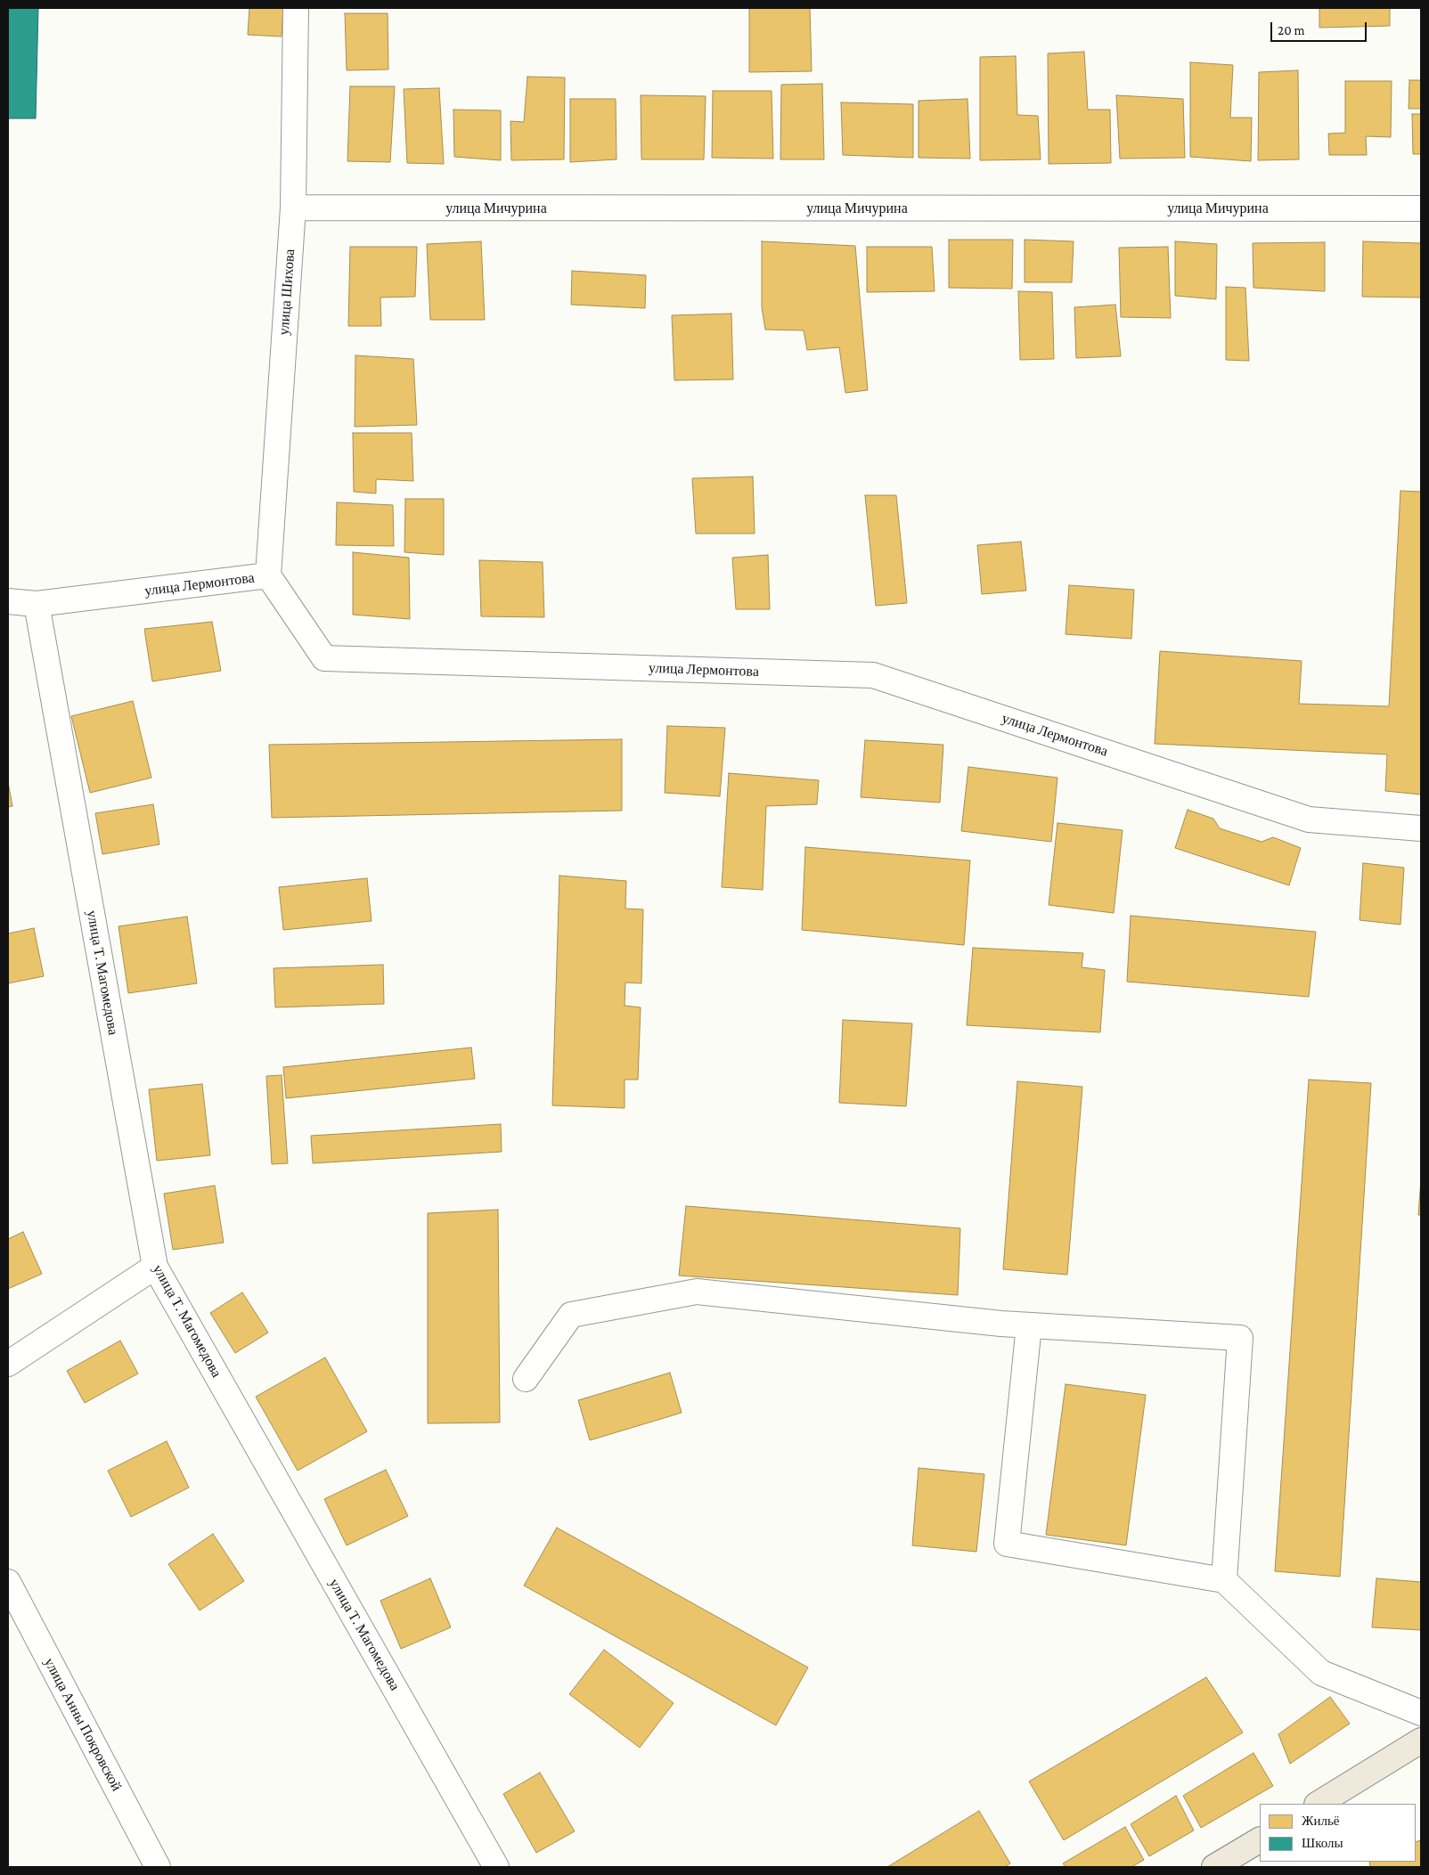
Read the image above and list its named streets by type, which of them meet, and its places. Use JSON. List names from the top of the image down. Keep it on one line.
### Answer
{"streets":{"street":["улица Мичурина","улица Шихова","улица Лермонтова","улица Т. Магомедова","улица Анны Покровской"]},"crossings":[["улица Мичурина","улица Шихова"],["улица Шихова","улица Лермонтова"],["улица Лермонтова","улица Т. Магомедова"]],"legend":["Жильё","Школы"],"scale_bar":"20 m"}
